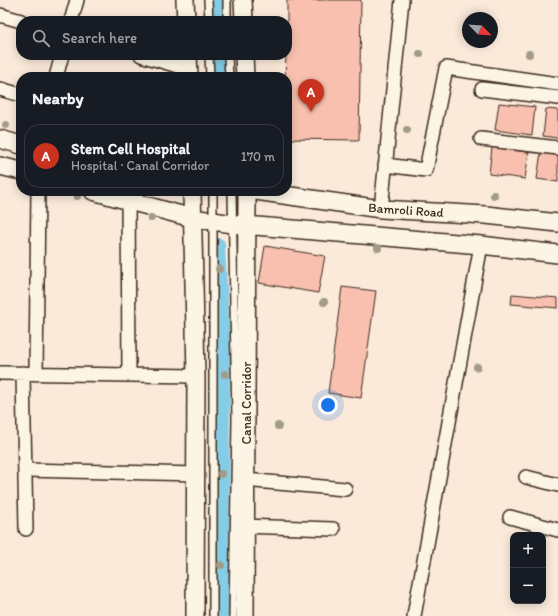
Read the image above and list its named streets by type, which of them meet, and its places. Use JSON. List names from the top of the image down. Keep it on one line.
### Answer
{"streets":{"street":["Bamroli Road","Canal Corridor"]},"north":"bottom right","page":{"search":"Search here","heading":"Nearby","pins":"A","list":[{"mark":"A","name":"Stem Cell Hospital","note":"Hospital · Canal Corridor","value":"170 m"}],"map_buttons":["+","−"]}}
